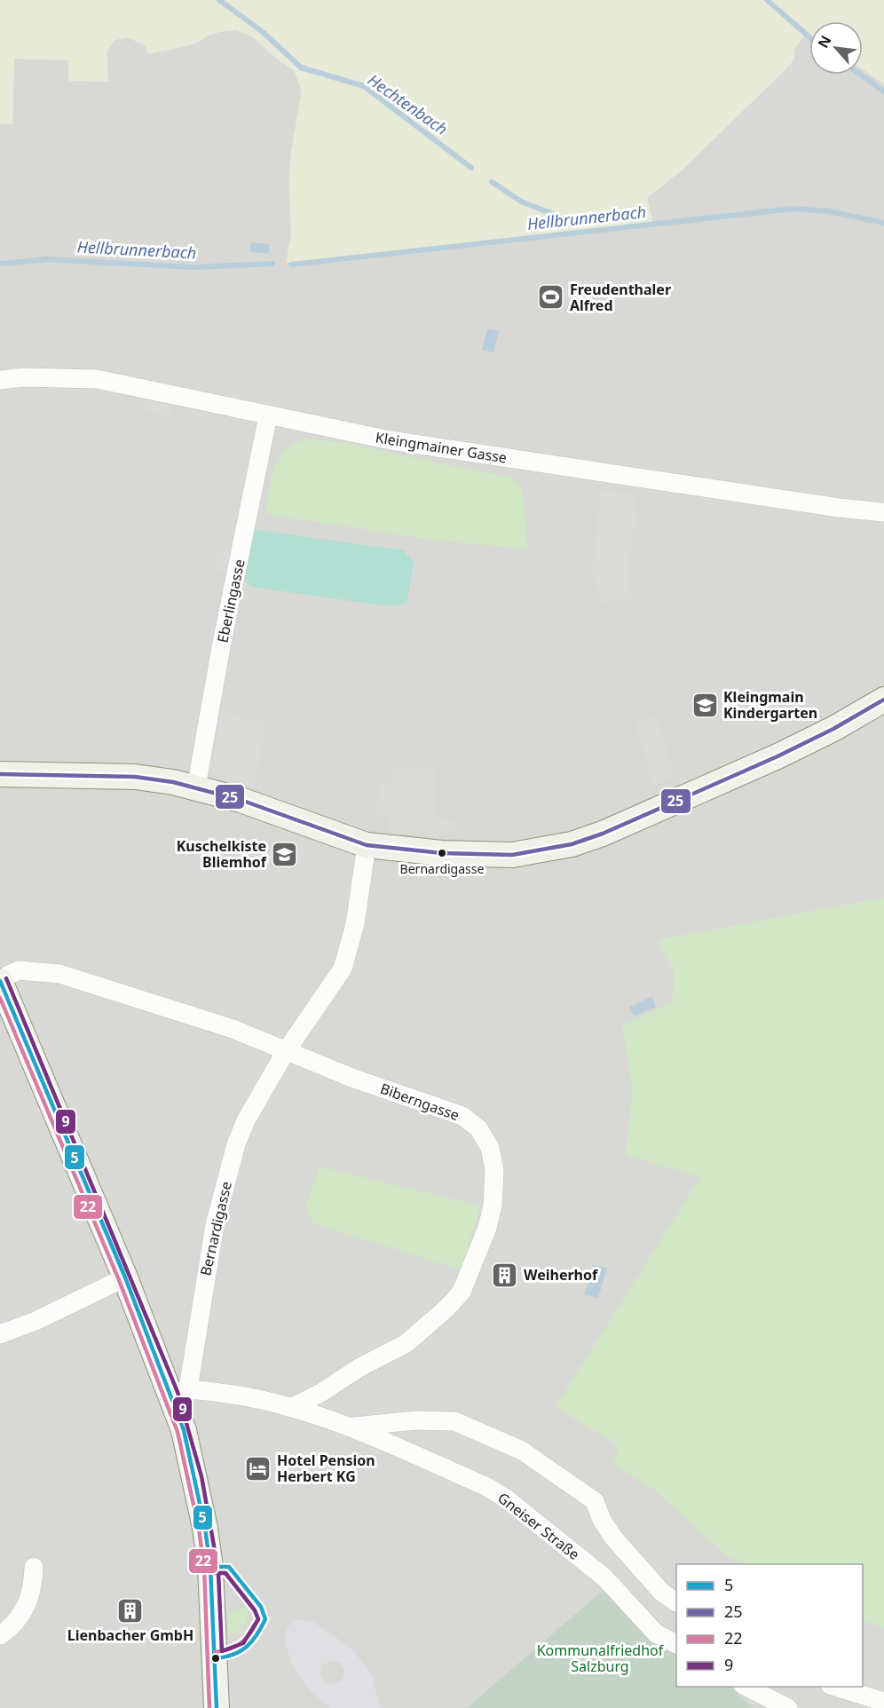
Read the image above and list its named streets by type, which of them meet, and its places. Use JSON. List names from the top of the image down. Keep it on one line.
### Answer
{"streets":{"street":["Kleingmainer Gasse","Eberlingasse","Biberngasse","Bernardigasse","Gneiser Straße"]},"crossings":[["Kleingmainer Gasse","Eberlingasse"],["Biberngasse","Bernardigasse"],["Biberngasse","Gneiser Straße"],["Bernardigasse","Gneiser Straße"]],"water":["Hechtenbach","Hellbrunnerbach"],"parks":["Kommunalfriedhof Salzburg"],"places":{"sports":["Freudenthaler Alfred"],"school or university":["Kleingmain Kindergarten","Kuschelkiste Bliemhof"],"other":["Bernardigasse"],"building":["Weiherhof","Lienbacher GmbH"],"hotel":["Hotel Pension Herbert KG"]},"lines":["transit line 25","transit line 9","transit line 5","transit line 22"],"legend":["5","25","22","9"],"north":"top left"}
